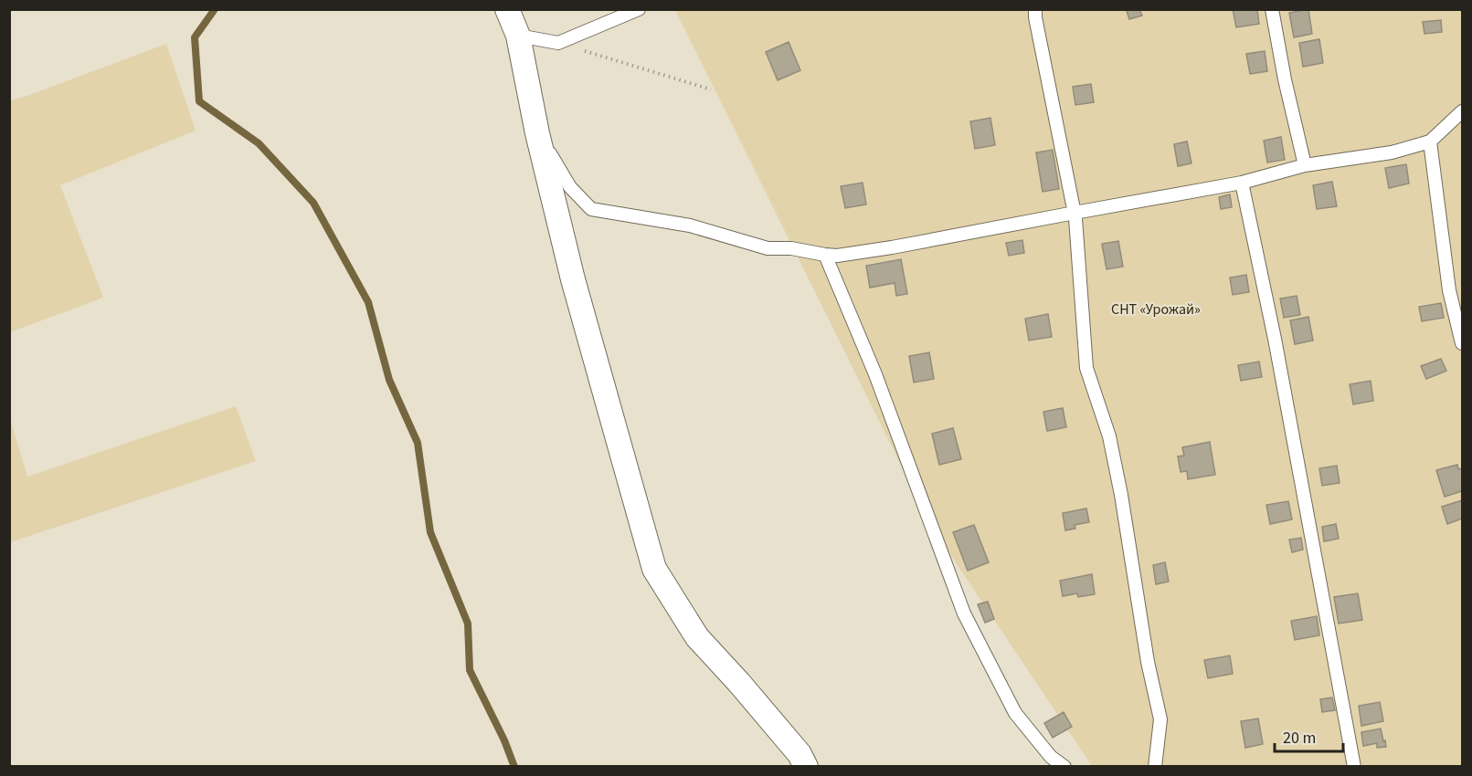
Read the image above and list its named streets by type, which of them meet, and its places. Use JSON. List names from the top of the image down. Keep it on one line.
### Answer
{"parks":["СНТ «Урожай»"],"scale_bar":"20 m"}
